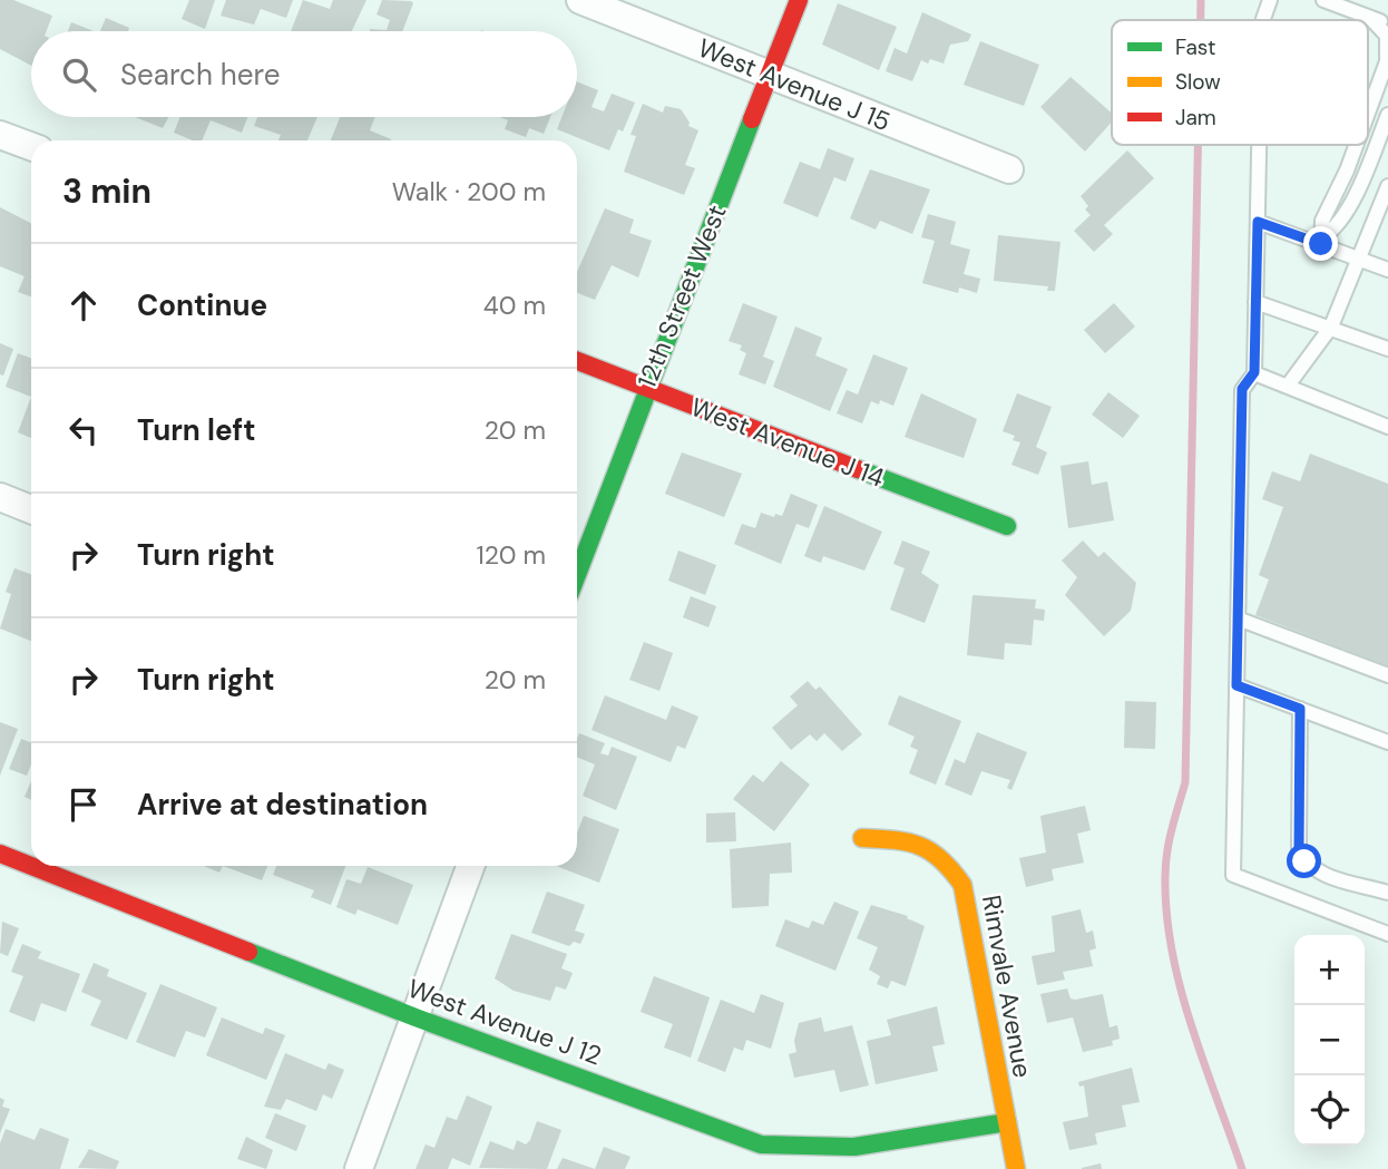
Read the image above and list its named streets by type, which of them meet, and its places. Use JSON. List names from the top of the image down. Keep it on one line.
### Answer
{"streets":{"street":["West Avenue J 15","12th Street West","West Avenue J 14","Rimvale Avenue","West Avenue J 12"]},"crossings":[["West Avenue J 15","12th Street West"],["12th Street West","West Avenue J 14"],["Rimvale Avenue","West Avenue J 12"]],"legend":["Fast","Slow","Jam"],"page":{"search":"Search here","heading":["3 min","Walk · 200 m"],"list":[["Continue","40 m"],["Turn left","20 m"],["Turn right","120 m"],["Turn right","20 m"],"Arrive at destination"],"map_buttons":["+","−"]}}
